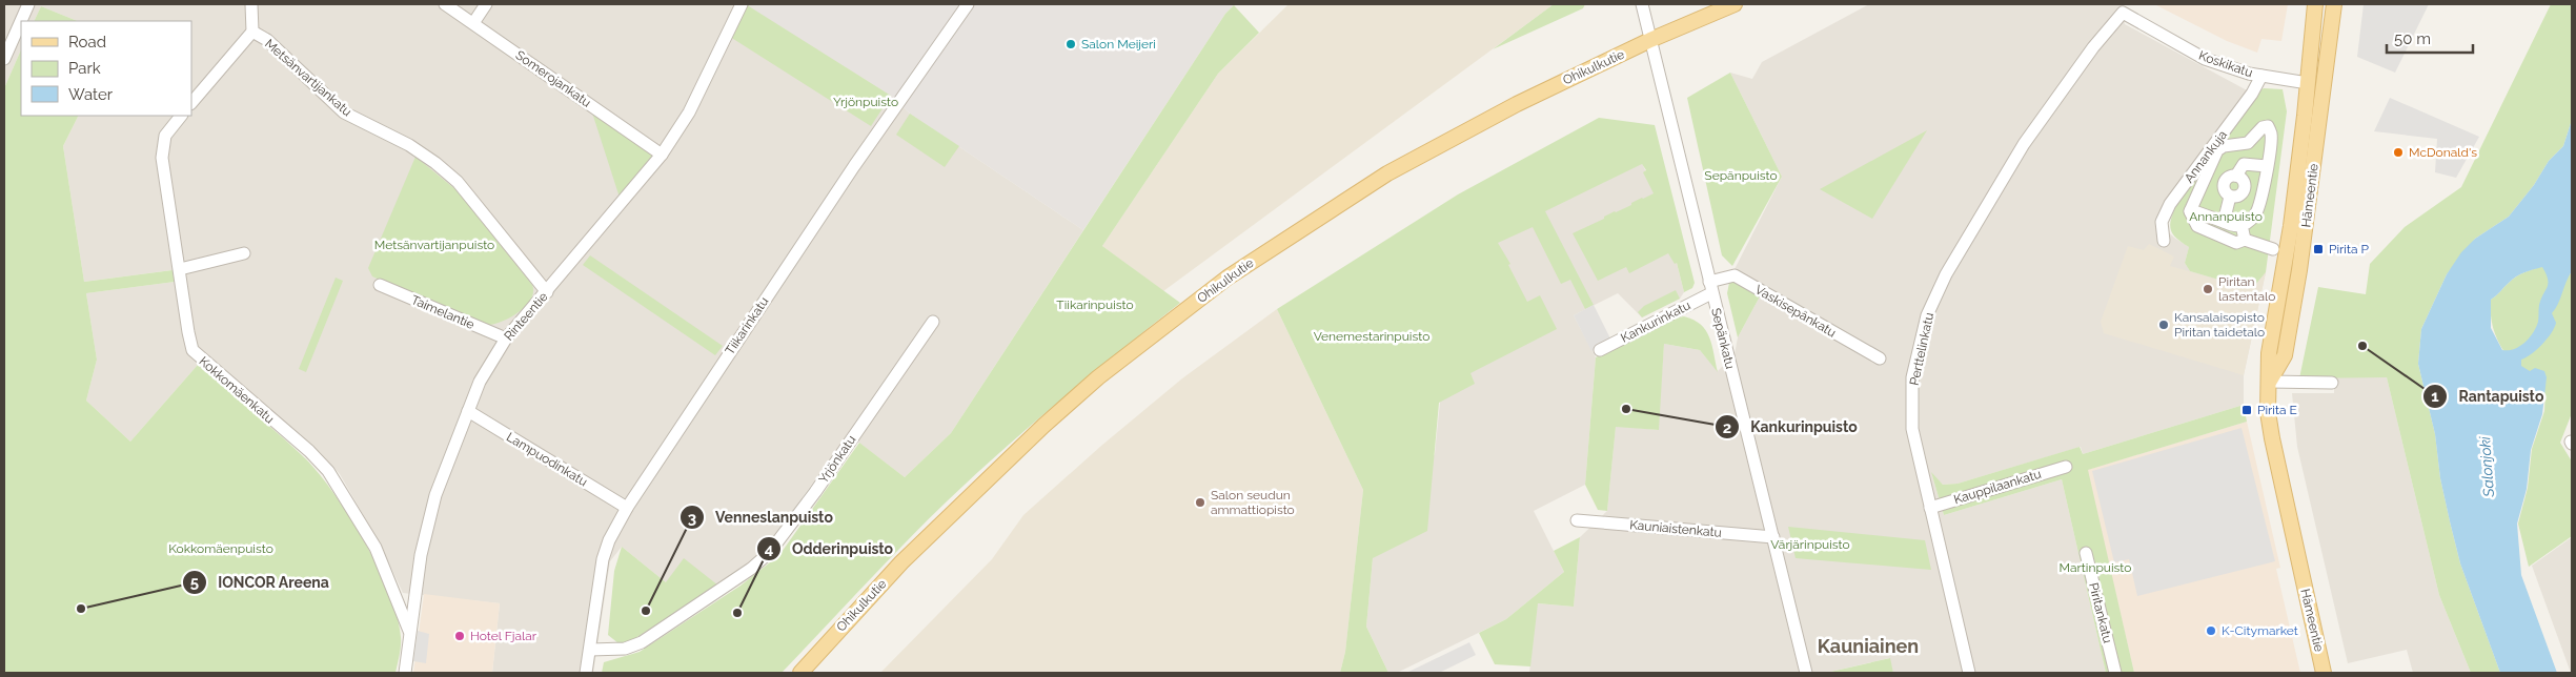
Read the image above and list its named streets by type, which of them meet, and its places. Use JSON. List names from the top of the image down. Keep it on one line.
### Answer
{"streets":{"main road":["Ohikulkutie","Hämeentie"],"street":["Koskikatu","Metsänvartijankatu","Somerojankatu","Annankuja","Vaskisepänkatu","Taimelantie","Rinteentie","Kankurinkatu","Tiikarinkatu","Sepänkatu","Perttelinkatu","Kokkomäenkatu","Lampuodinkatu","Yrjönkatu","Kauppilaankatu","Kauniaistenkatu","Piritankatu"]},"crossings":[["Koskikatu","Annankuja"],["Koskikatu","Hämeentie"],["Koskikatu","Perttelinkatu"],["Ohikulkutie","Sepänkatu"],["Metsänvartijankatu","Rinteentie"],["Somerojankatu","Rinteentie"],["Vaskisepänkatu","Kankurinkatu"],["Vaskisepänkatu","Sepänkatu"],["Taimelantie","Rinteentie"],["Rinteentie","Kokkomäenkatu"],["Rinteentie","Lampuodinkatu"],["Kankurinkatu","Sepänkatu"],["Tiikarinkatu","Lampuodinkatu"],["Tiikarinkatu","Yrjönkatu"],["Sepänkatu","Kauniaistenkatu"],["Perttelinkatu","Kauppilaankatu"]],"districts":["Kauniainen"],"water":["Salonjoki"],"parks":["Yrjönpuisto","Sepänpuisto","Annanpuisto","Metsänvartijanpuisto","Tiikarinpuisto","Venemestarinpuisto","Värjärinpuisto","Kokkomäenpuisto","Martinpuisto"],"places":{"other":["Salon Meijeri","McDonald's","Piritan lastentalo","Kansalaisopisto Piritan taidetalo","Rantapuisto","Kankurinpuisto","Salon seudun ammattiopisto","IONCOR Areena","Venneslanpuisto","Odderinpuisto","K-Citymarket","Hotel Fjalar"],"transit":["Pirita P","Pirita E"]},"legend":["Road","Park","Water"],"scale_bar":"50 m"}
